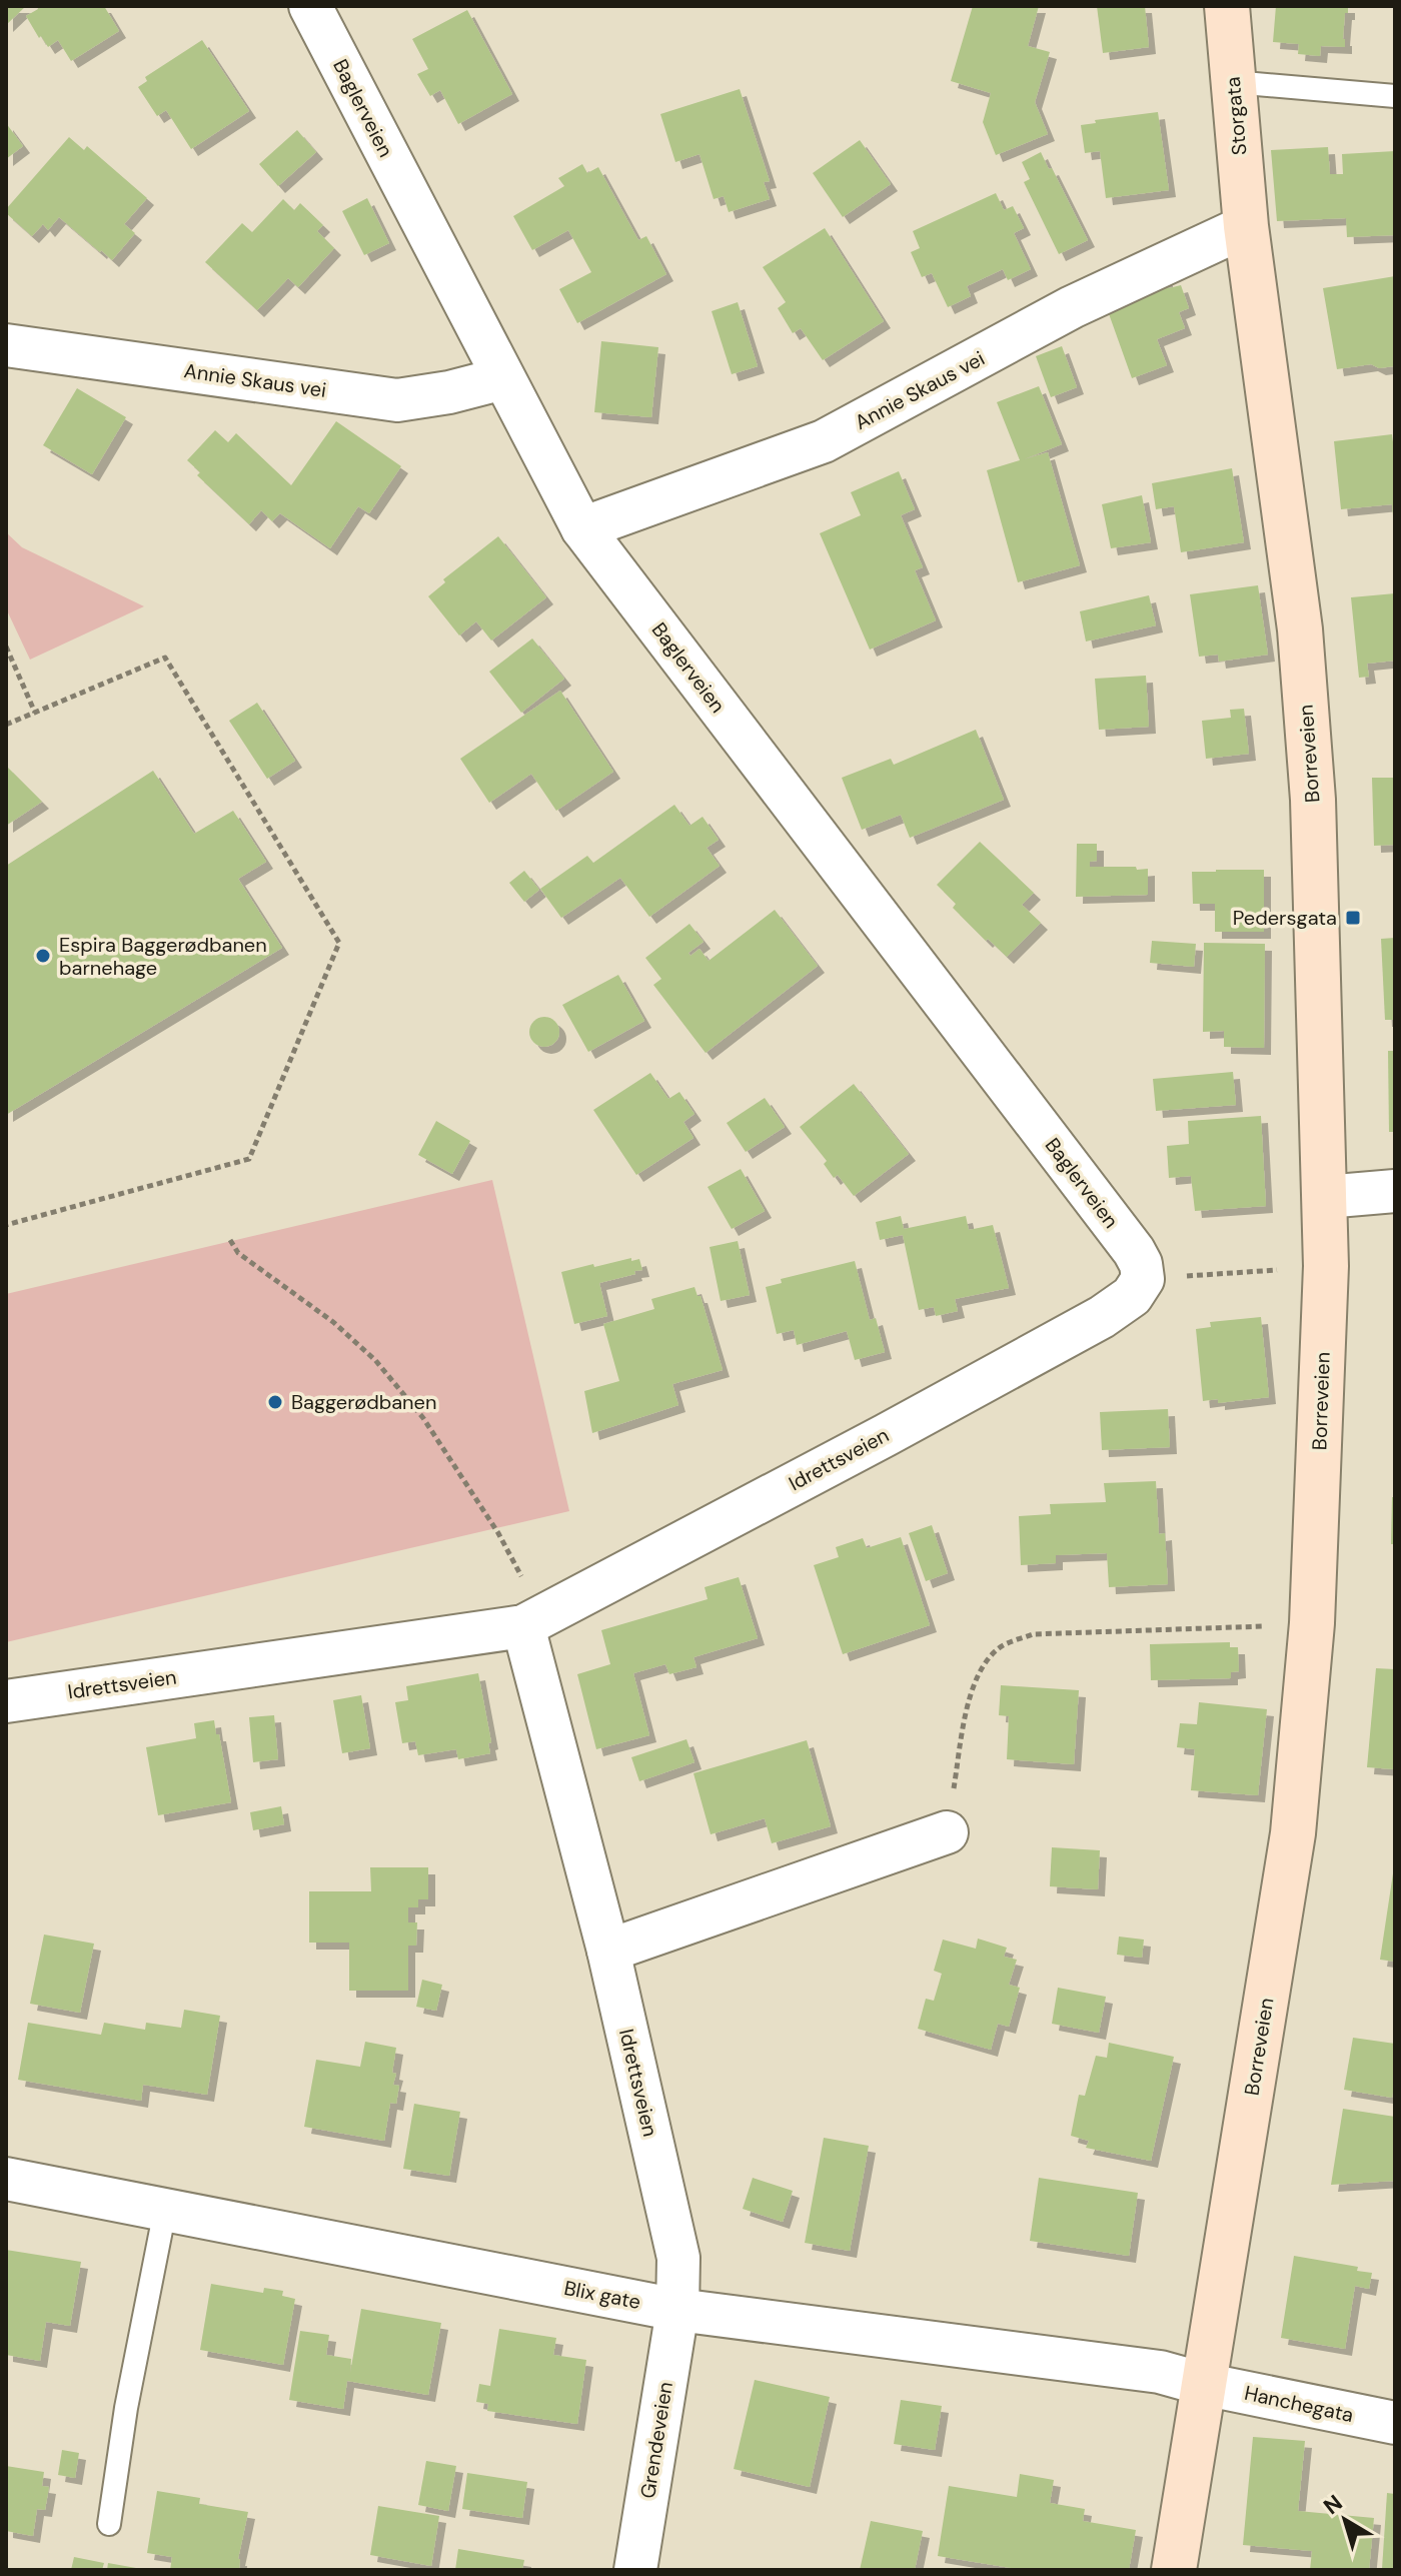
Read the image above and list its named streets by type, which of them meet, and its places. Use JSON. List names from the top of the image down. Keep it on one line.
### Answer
{"streets":{"main road":["Storgata","Borreveien"],"street":["Baglerveien","Annie Skaus vei","Idrettsveien","Blix gate","Hanchegata","Grendeveien"]},"crossings":[["Baglerveien","Annie Skaus vei"],["Baglerveien","Idrettsveien"],["Storgata","Annie Skaus vei"],["Storgata","Borreveien"],["Annie Skaus vei","Borreveien"],["Borreveien","Blix gate"],["Borreveien","Hanchegata"],["Idrettsveien","Blix gate"],["Idrettsveien","Grendeveien"],["Blix gate","Hanchegata"],["Blix gate","Grendeveien"]],"places":{"transit":["Pedersgata"],"other":["Espira Baggerødbanen barnehage","Baggerødbanen"]},"north":"top left"}
